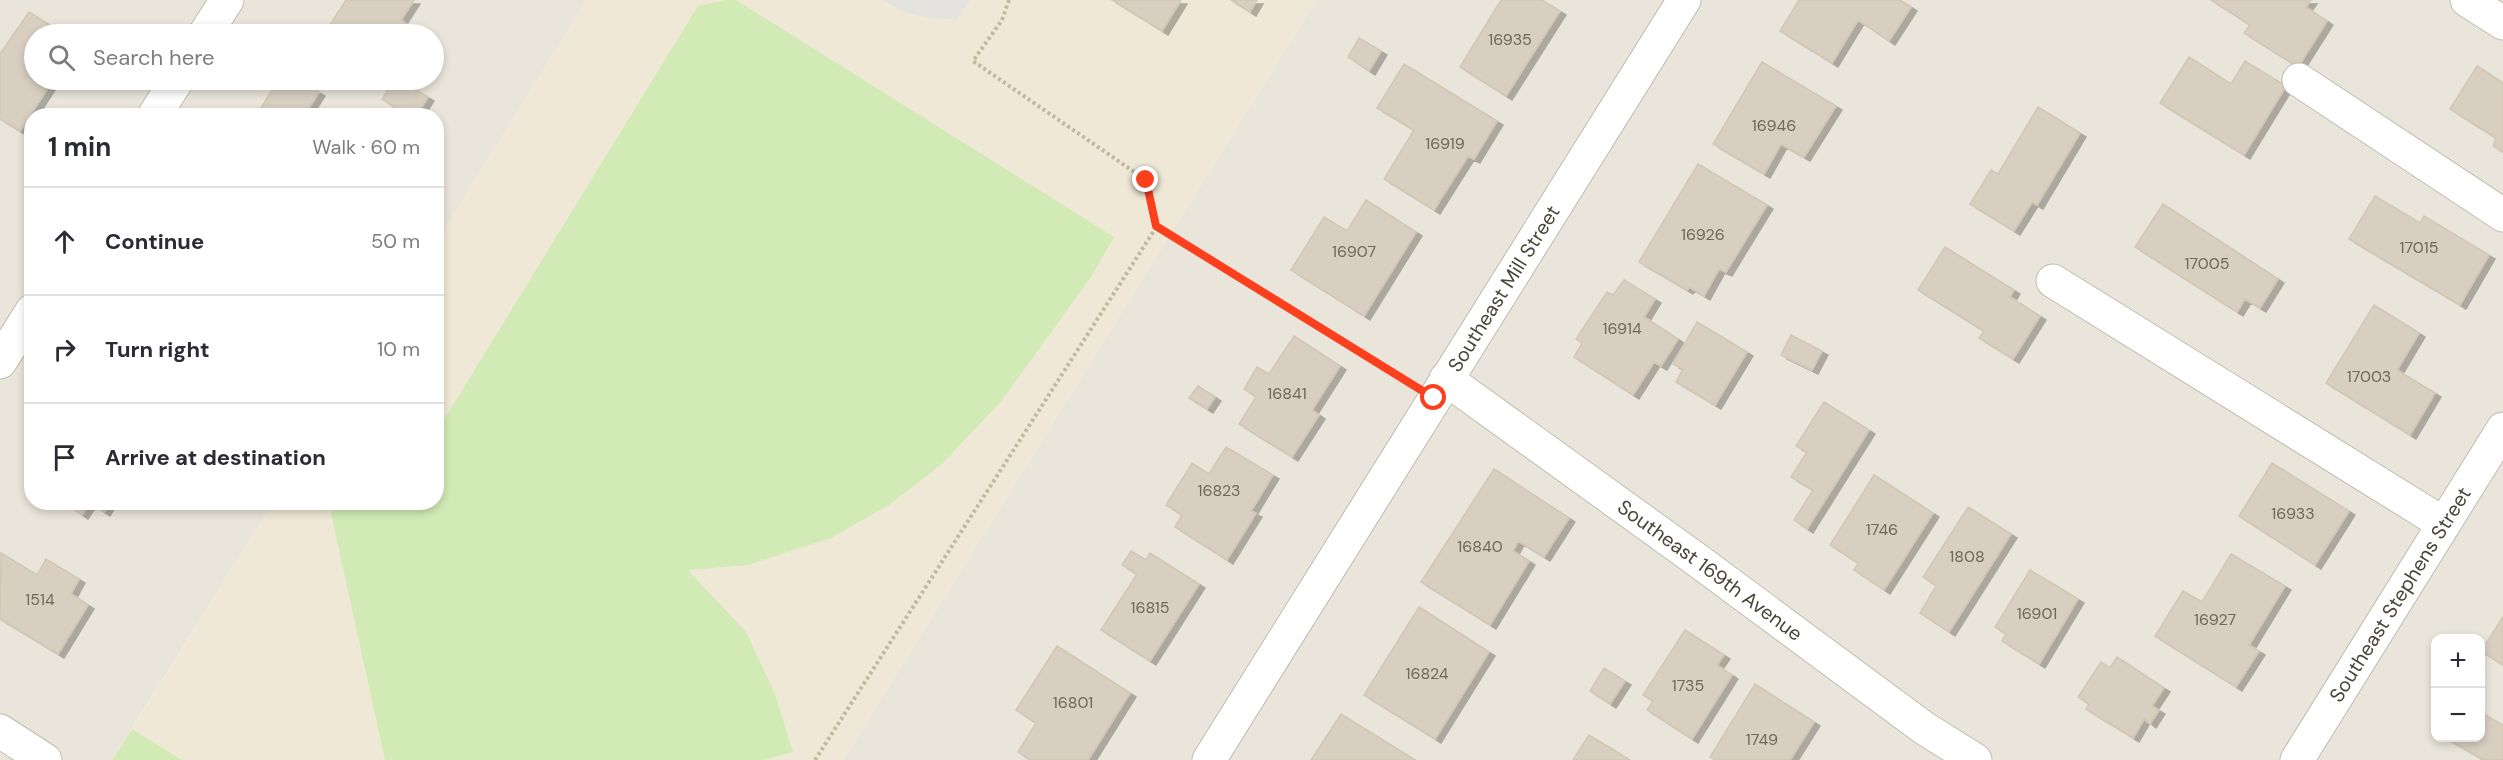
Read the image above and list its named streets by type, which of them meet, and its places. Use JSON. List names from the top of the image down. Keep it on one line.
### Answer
{"streets":{"street":["Southeast Mill Street","Southeast 169th Avenue","Southeast Stephens Street"]},"crossings":[["Southeast Mill Street","Southeast 169th Avenue"]],"house_numbers":["16935","16946","16919","16926","17015","16907","17005","16914","17003","16841","16823","16933","1746","16840","1808","1514","16815","16901","16927","16824","1735","16801","1749"],"page":{"search":"Search here","heading":["1 min","Walk · 60 m"],"list":[["Continue","50 m"],["Turn right","10 m"],"Arrive at destination"],"map_buttons":["+","−"]}}
